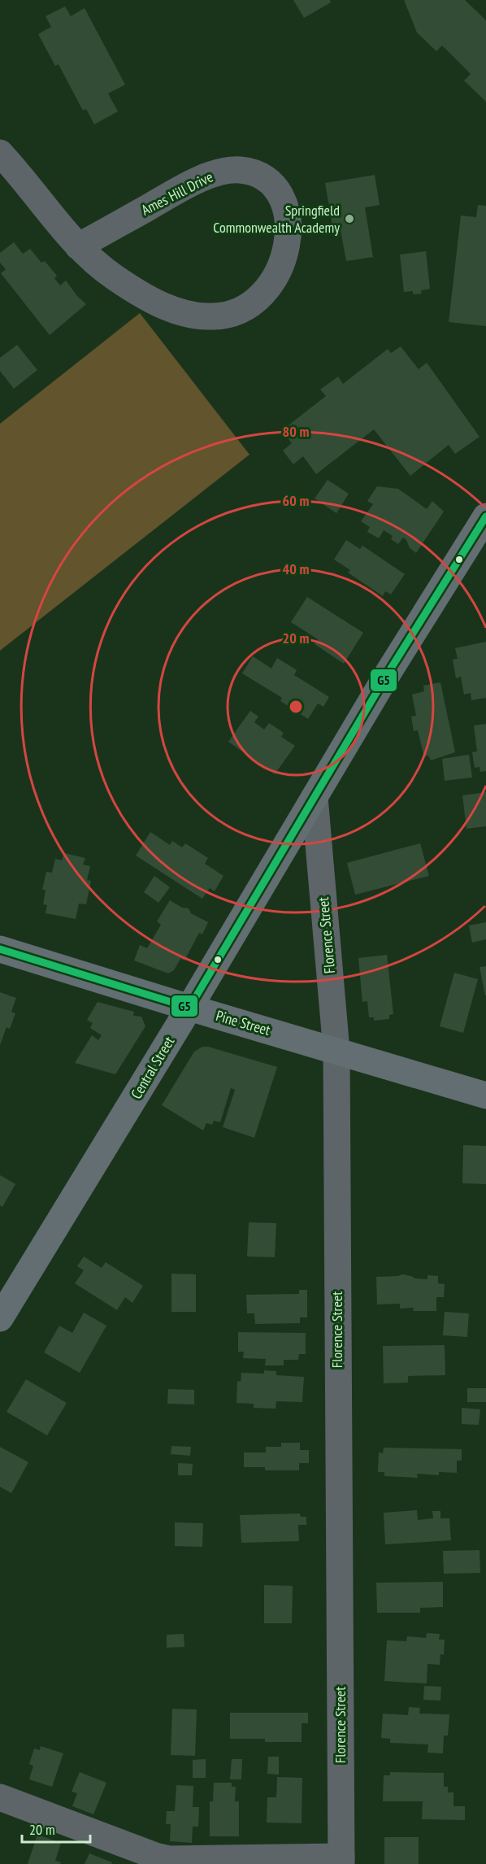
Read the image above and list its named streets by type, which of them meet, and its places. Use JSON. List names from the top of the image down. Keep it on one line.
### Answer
{"streets":{"main road":["Pine Street","Central Street"],"street":["Ames Hill Drive","Florence Street"]},"crossings":[["Florence Street","Pine Street"],["Florence Street","Central Street"],["Pine Street","Central Street"]],"places":["Springfield Commonwealth Academy"],"lines":["transit line G5"],"scale_bar":"20 m","rings":["80 m","60 m","40 m","20 m"]}
